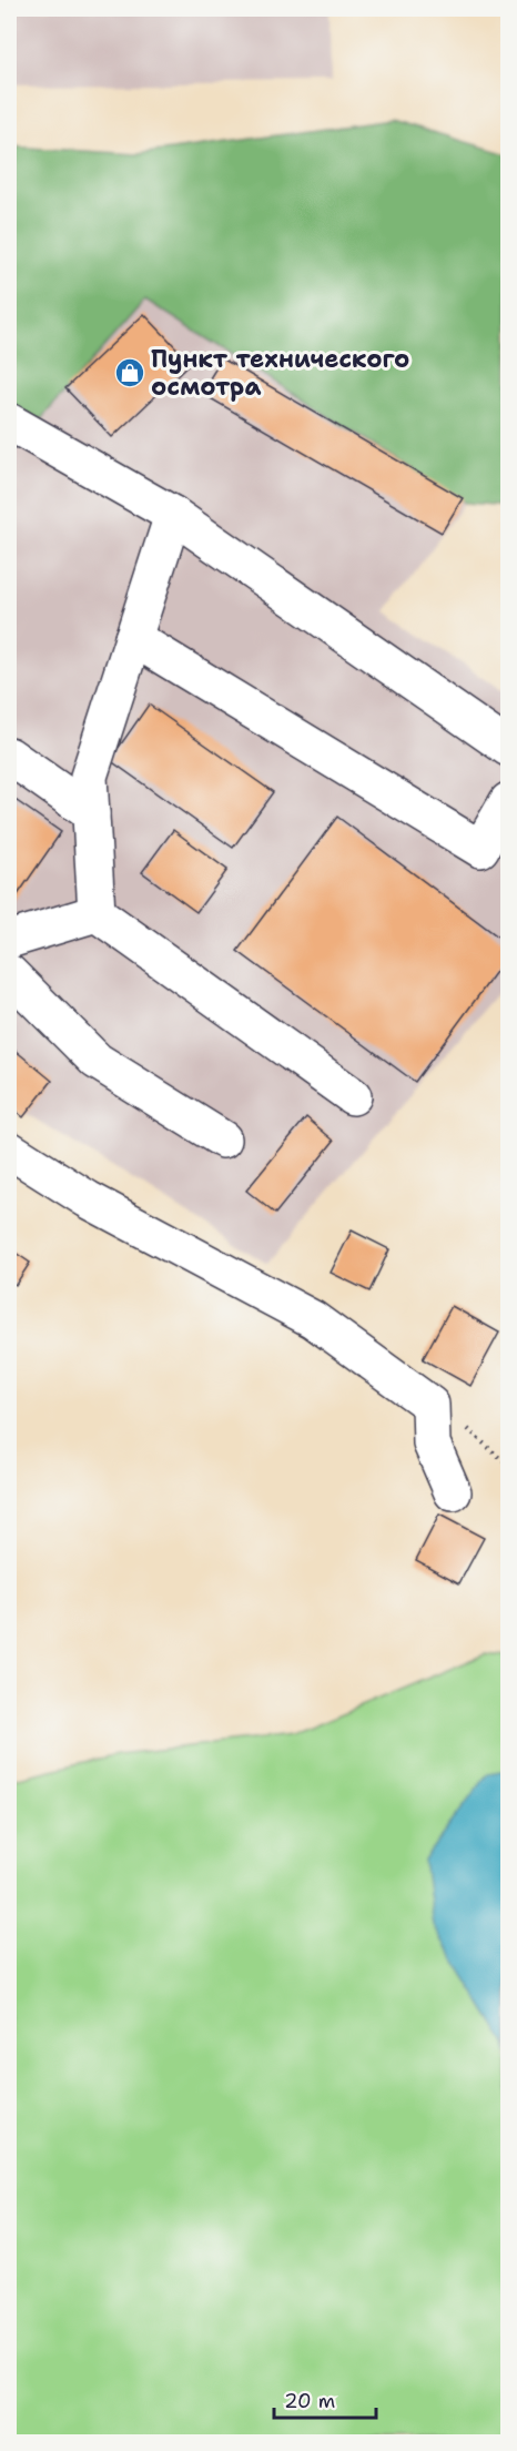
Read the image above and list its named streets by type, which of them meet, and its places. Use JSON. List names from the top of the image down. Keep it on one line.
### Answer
{"places":{"shop":["Пункт технического осмотра"]},"scale_bar":"20 m"}
